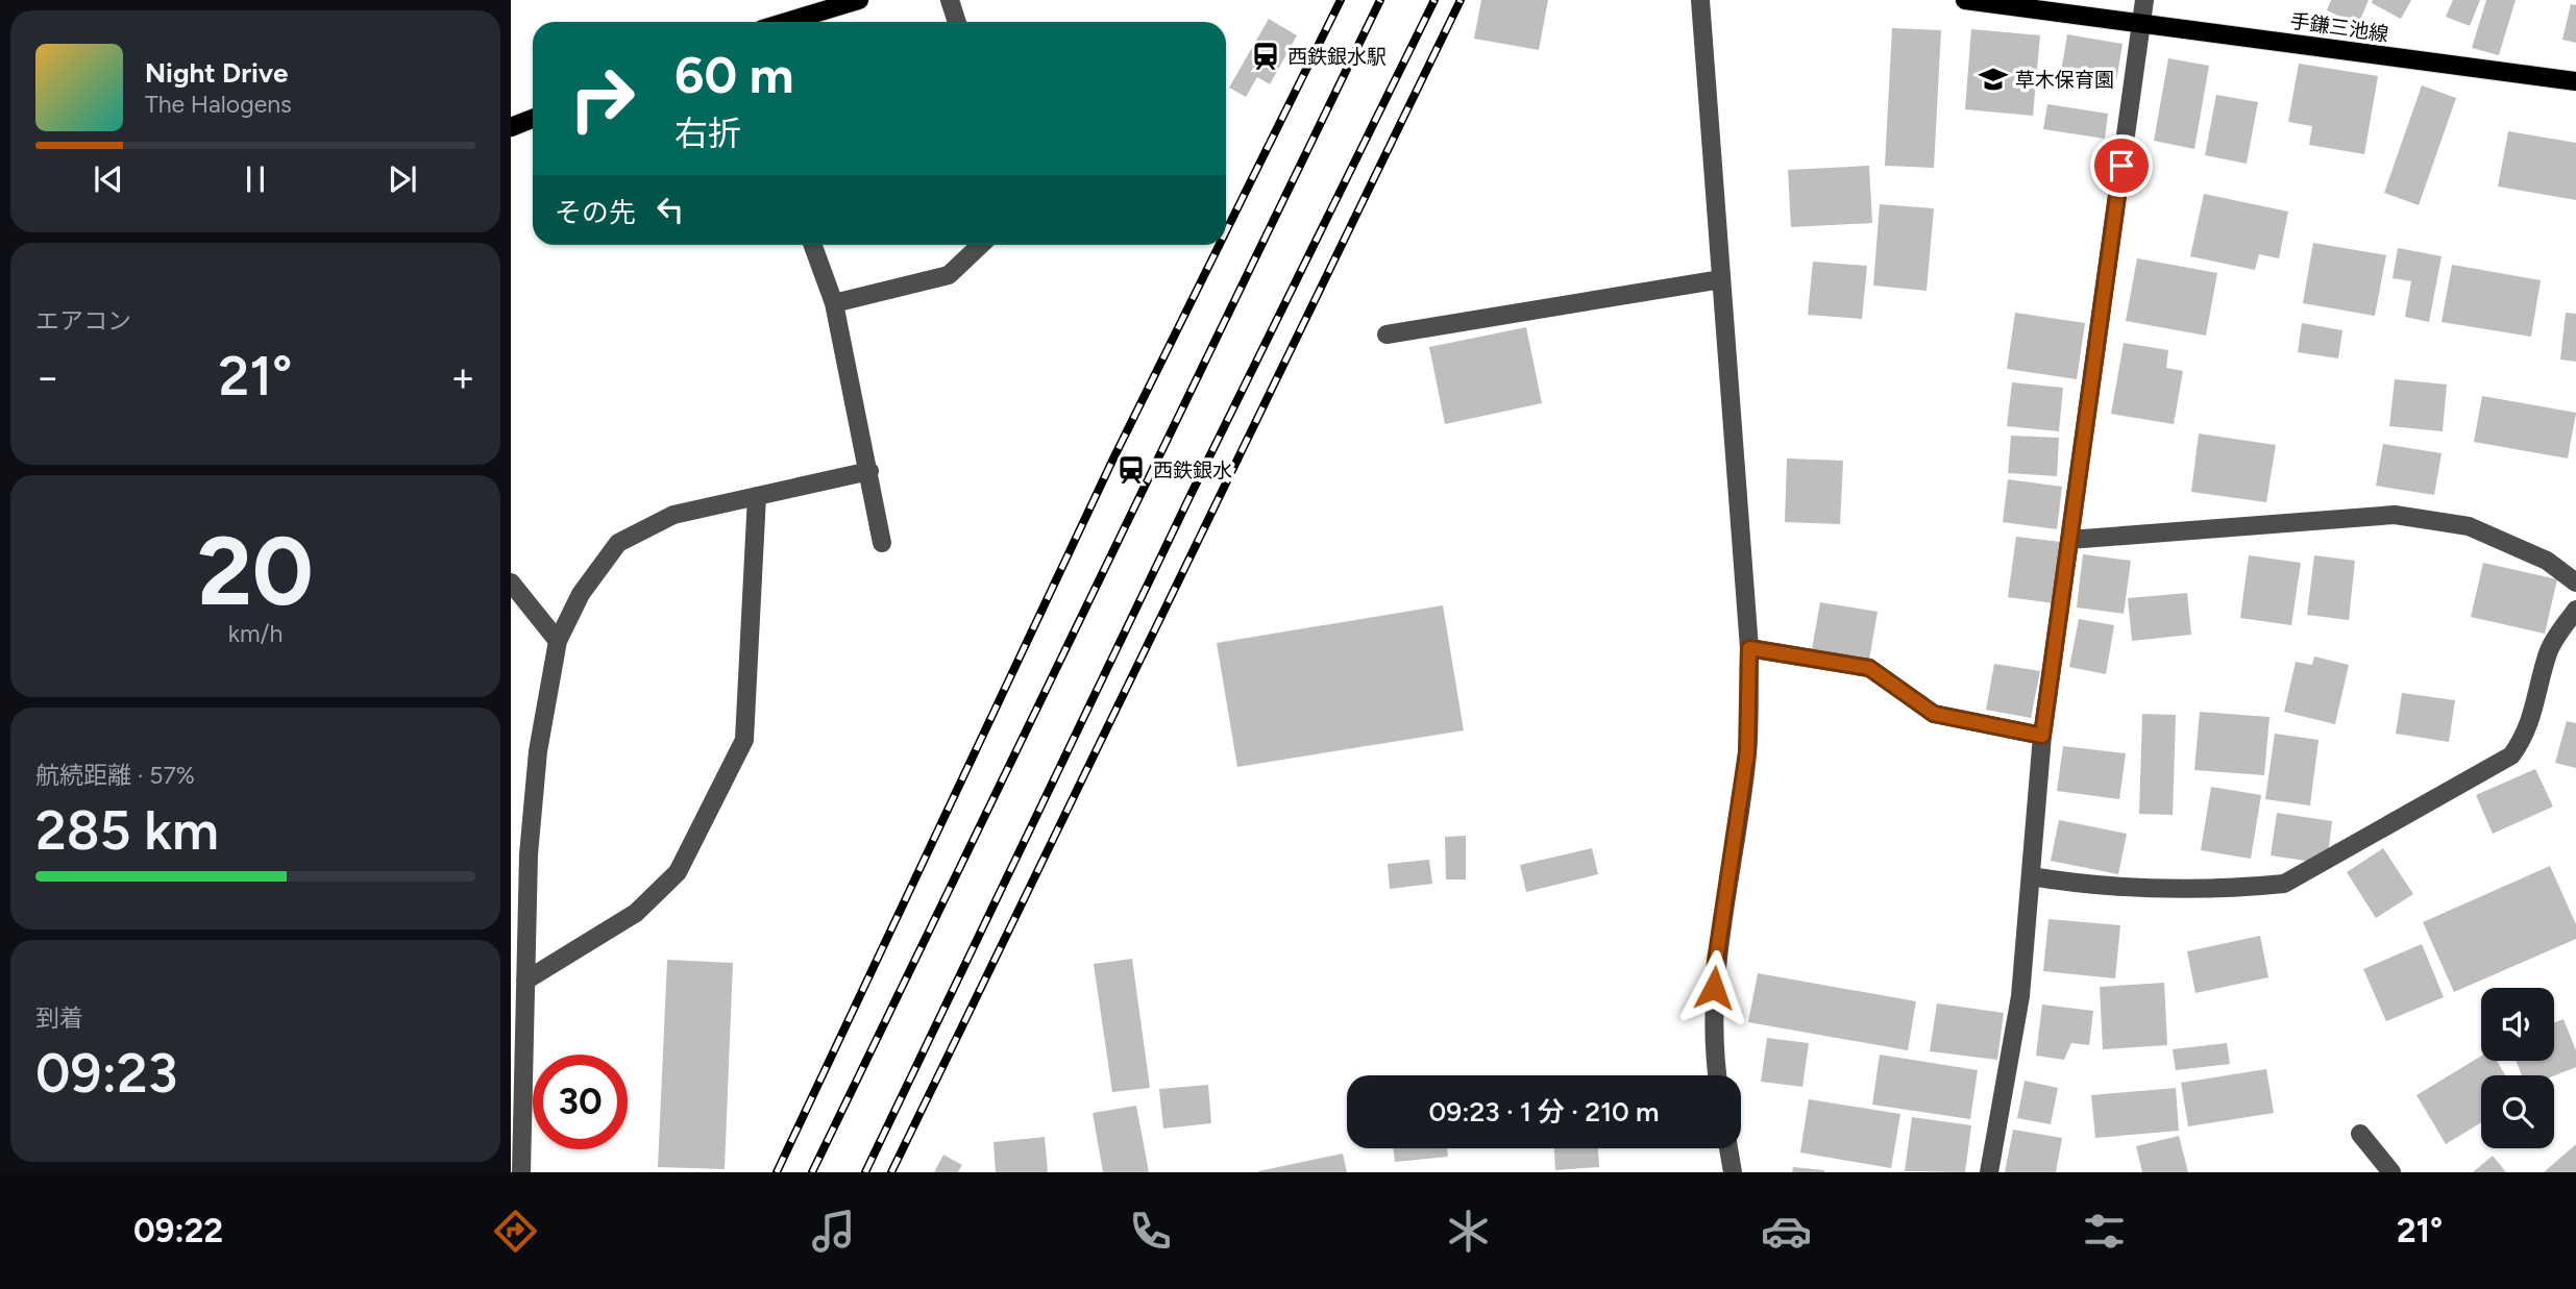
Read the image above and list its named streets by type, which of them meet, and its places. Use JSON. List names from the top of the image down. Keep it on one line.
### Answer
{"streets":{"main road":["手鎌三池線"]},"places":{"station":["西鉄銀水駅","西鉄銀水"],"school or university":["草木保育園"]},"page":{"turn":["60 m","右折"],"song":["Night Drive","The Halogens"],"then":"その先","tile":["エアコン",["20","km/h"],["航続距離 · 57%","285 km"],["到着","09:23"]],"heat":["−","21°","+"],"limit":"30","trip":"09:23 · 1 分 · 210 m","tabs":["09:22","21°"]}}
